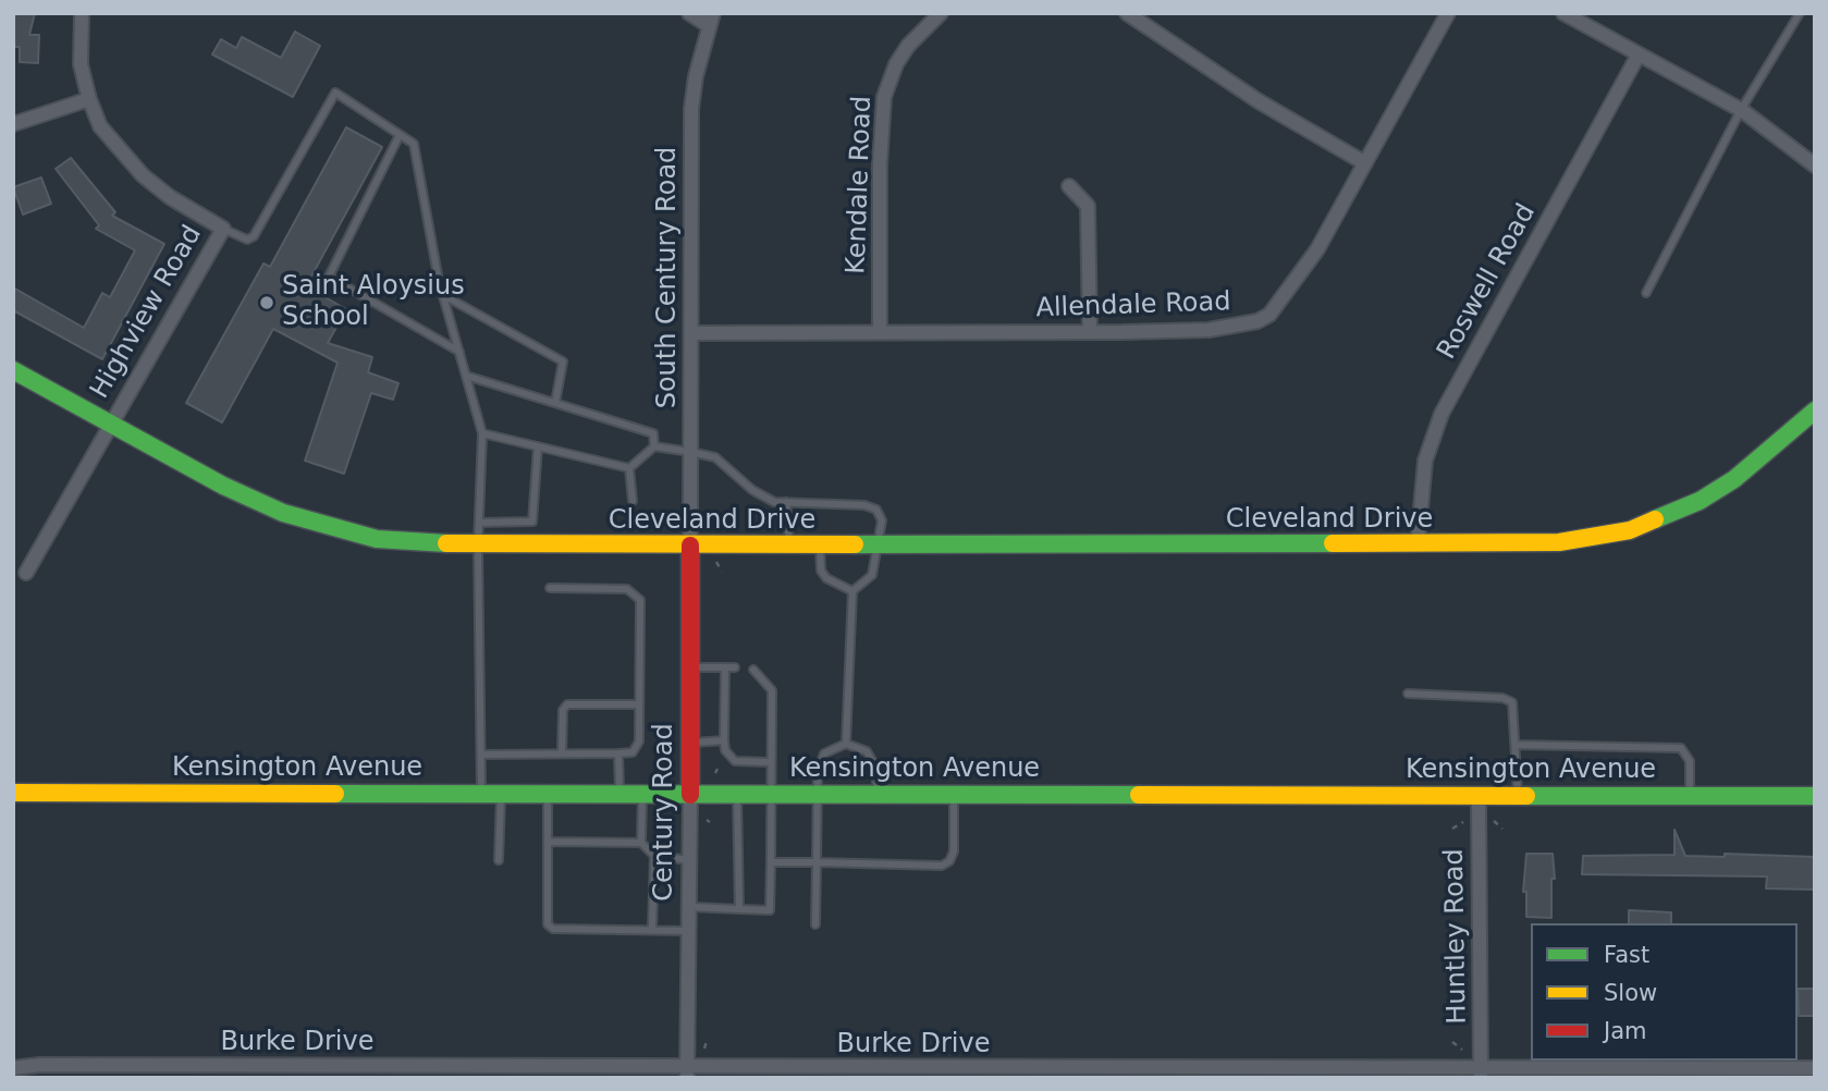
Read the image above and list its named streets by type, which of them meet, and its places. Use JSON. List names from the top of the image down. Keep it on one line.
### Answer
{"streets":{"street":["Kendale Road","South Century Road","Roswell Road","Allendale Road","Highview Road","Cleveland Drive","Kensington Avenue","Century Road","Huntley Road","Burke Drive"]},"crossings":[["Kendale Road","Allendale Road"],["South Century Road","Allendale Road"],["South Century Road","Cleveland Drive"],["South Century Road","Century Road"],["Roswell Road","Cleveland Drive"],["Highview Road","Cleveland Drive"],["Cleveland Drive","Century Road"],["Kensington Avenue","Century Road"],["Kensington Avenue","Huntley Road"],["Century Road","Burke Drive"],["Huntley Road","Burke Drive"]],"places":["Saint Aloysius School"],"legend":["Fast","Slow","Jam"]}
